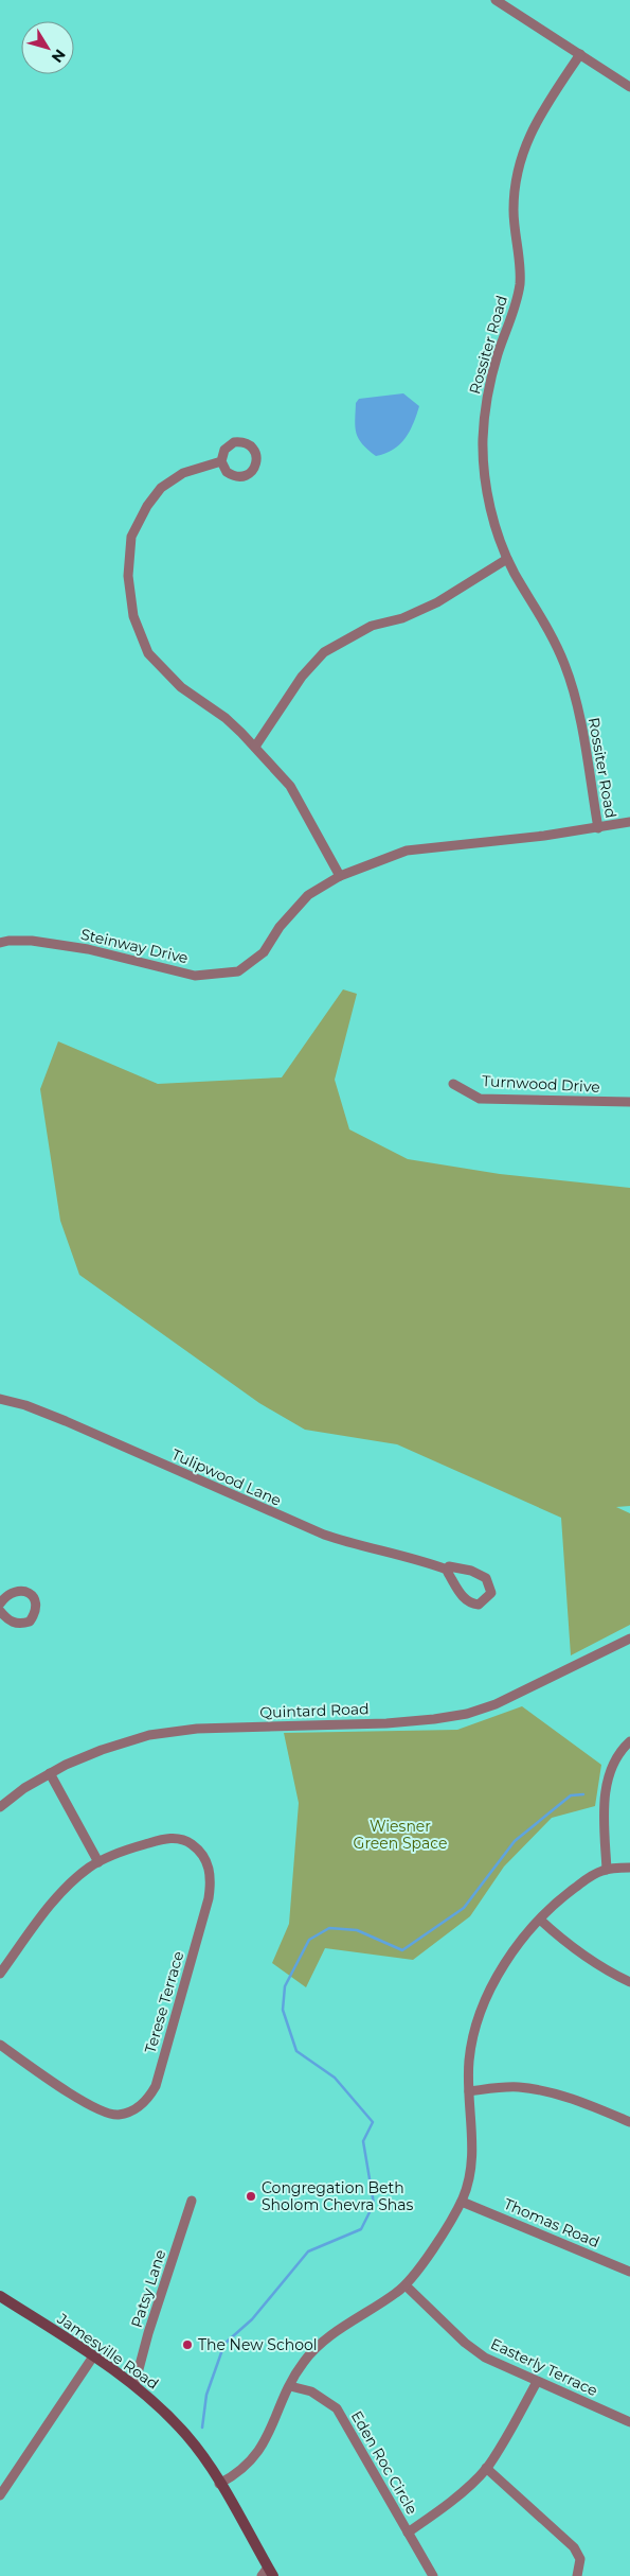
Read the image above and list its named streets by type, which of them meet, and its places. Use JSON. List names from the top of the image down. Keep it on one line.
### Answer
{"streets":{"street":["Rossiter Road","Steinway Drive","Turnwood Drive","Tulipwood Lane","Quintard Road","Terese Terrace","Thomas Road","Patsy Lane","Jamesville Road","Easterly Terrace","Eden Roc Circle"]},"crossings":[["Rossiter Road","Steinway Drive"],["Patsy Lane","Jamesville Road"]],"parks":["Wiesner Green Space"],"places":["Congregation Beth Sholom Chevra Shas","The New School"],"north":"bottom right"}
